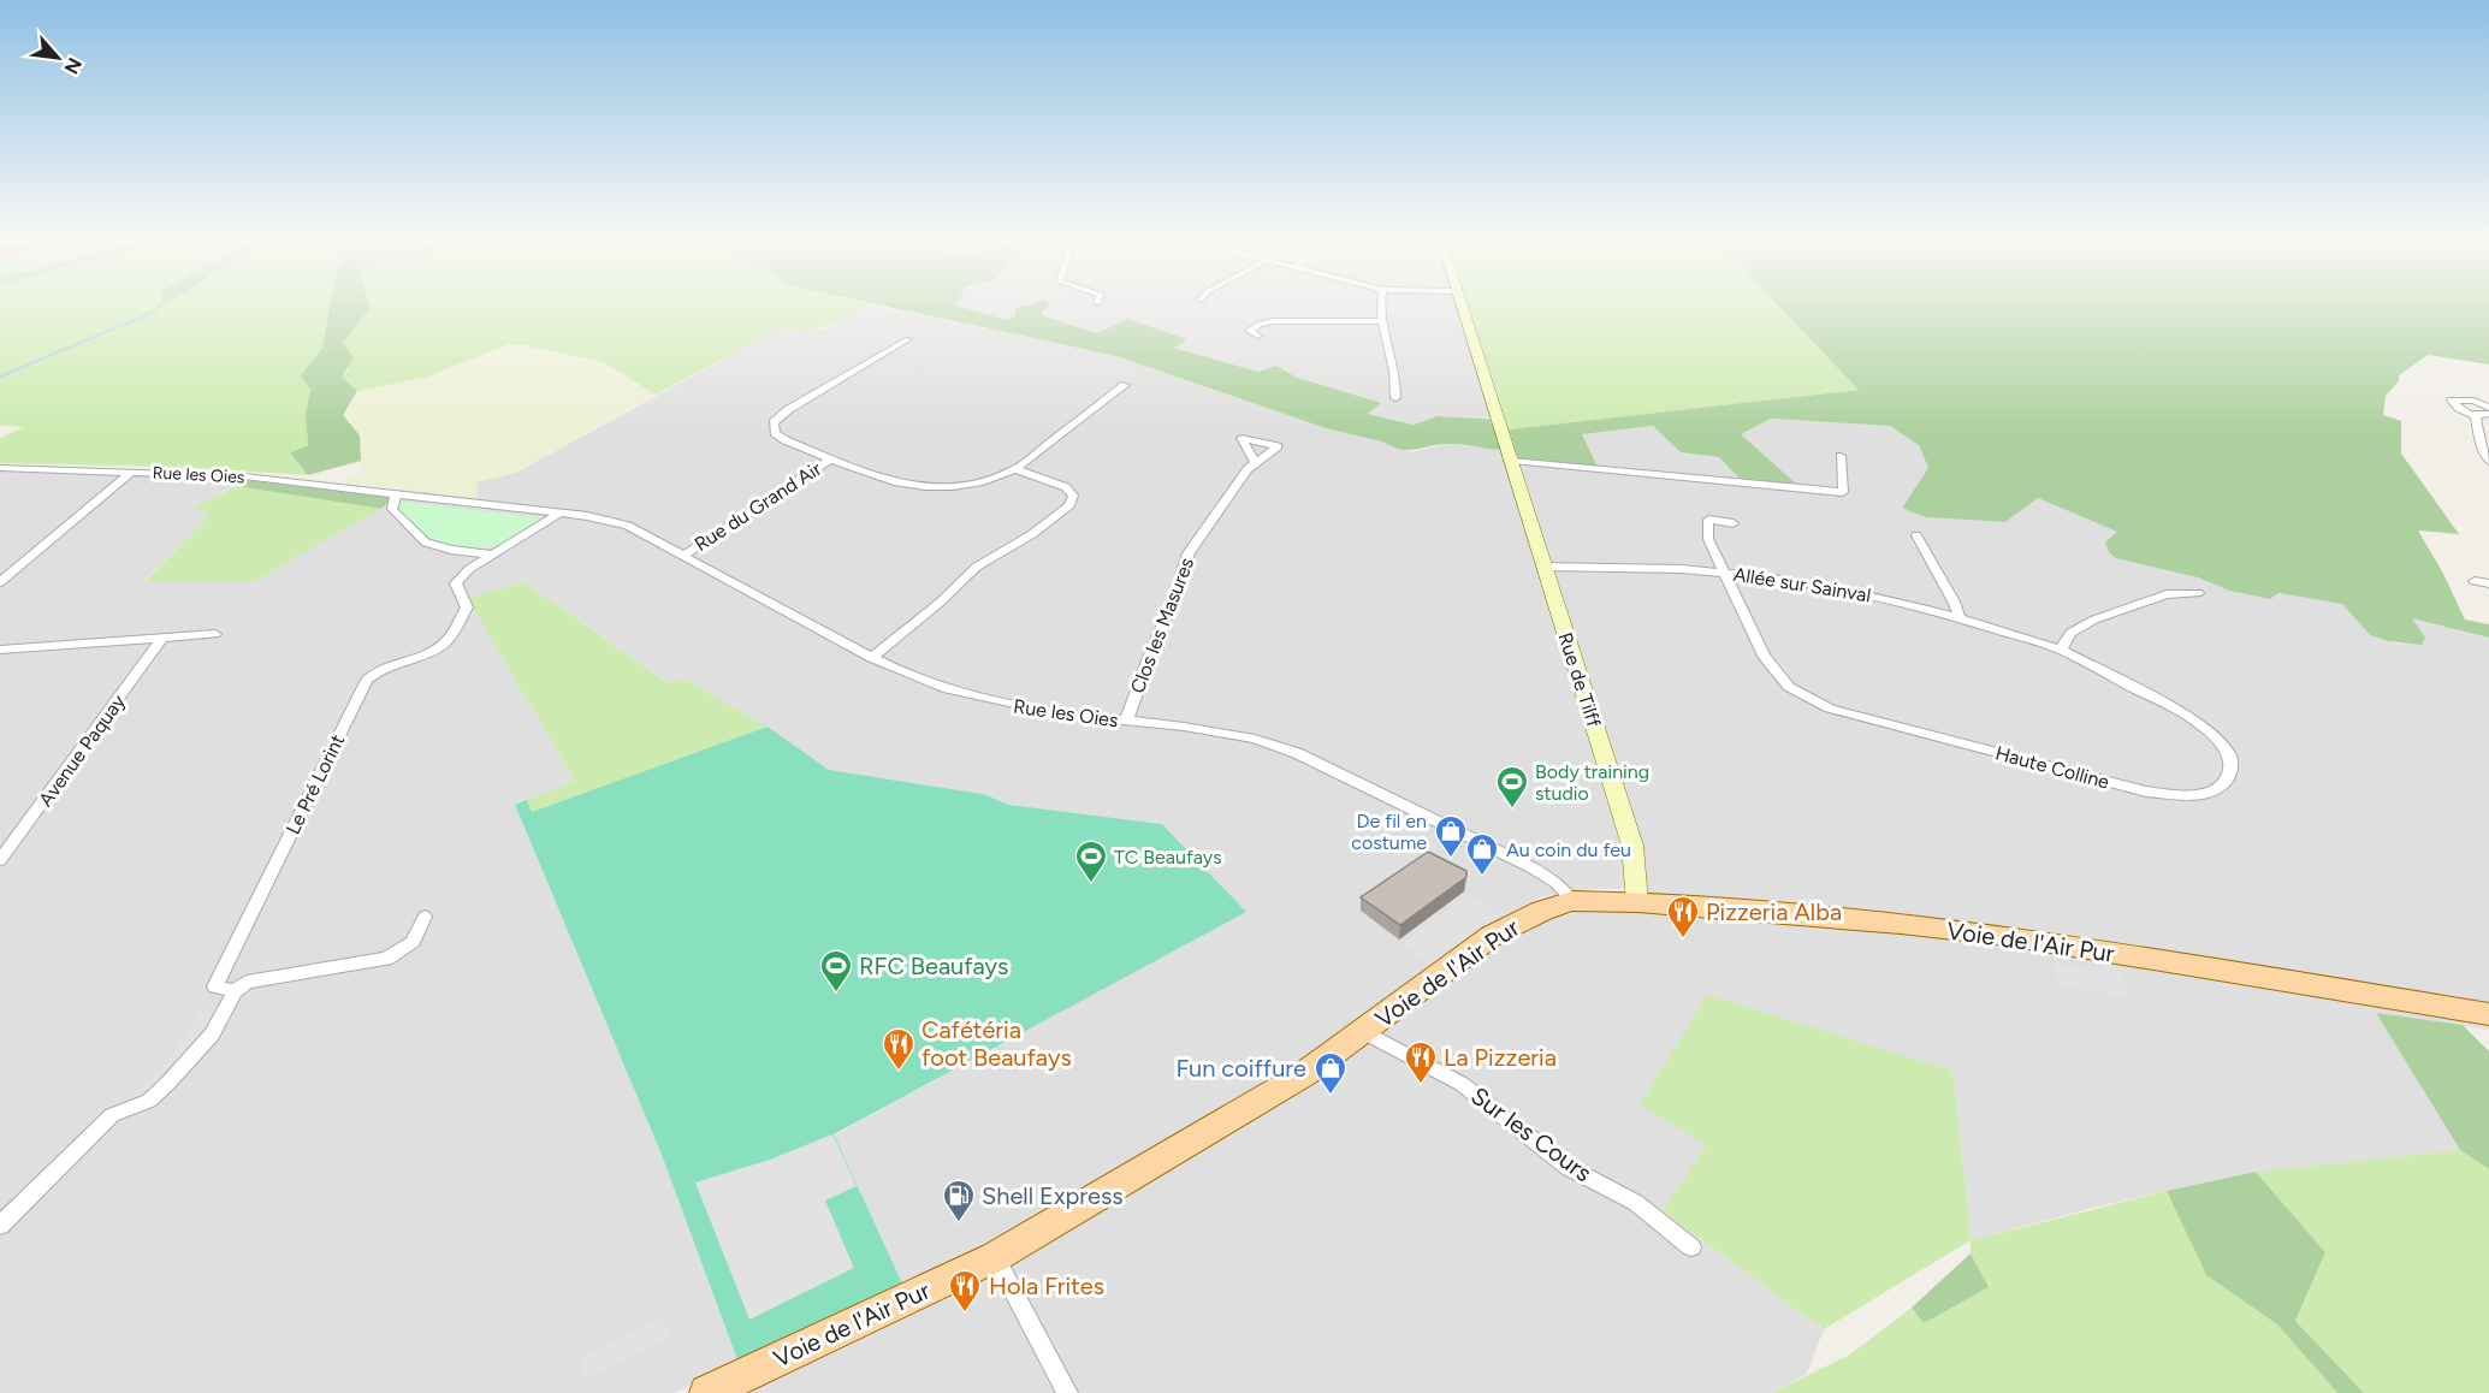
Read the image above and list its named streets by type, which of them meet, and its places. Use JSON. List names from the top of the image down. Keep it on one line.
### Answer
{"streets":{"main road":["Rue de Tilff","Voie de l'Air Pur"],"street":["Rue les Oies","Rue du Grand Air","Allée sur Sainval","Clos les Masures","Avenue Paquay","Haute Colline","Le Pré Lorint","Sur les Cours"]},"crossings":[["Rue les Oies","Rue du Grand Air"],["Rue les Oies","Clos les Masures"],["Rue les Oies","Voie de l'Air Pur"],["Allée sur Sainval","Haute Colline"],["Rue de Tilff","Voie de l'Air Pur"],["Voie de l'Air Pur","Sur les Cours"]],"places":{"sports":["Body training studio","TC Beaufays","RFC Beaufays"],"shop":["De fil en costume","Au coin du feu","Fun coiffure"],"restaurant":["Pizzeria Alba","Cafétéria foot Beaufays","La Pizzeria","Hola Frites"],"fuel station":["Shell Express"]},"north":"bottom right"}
